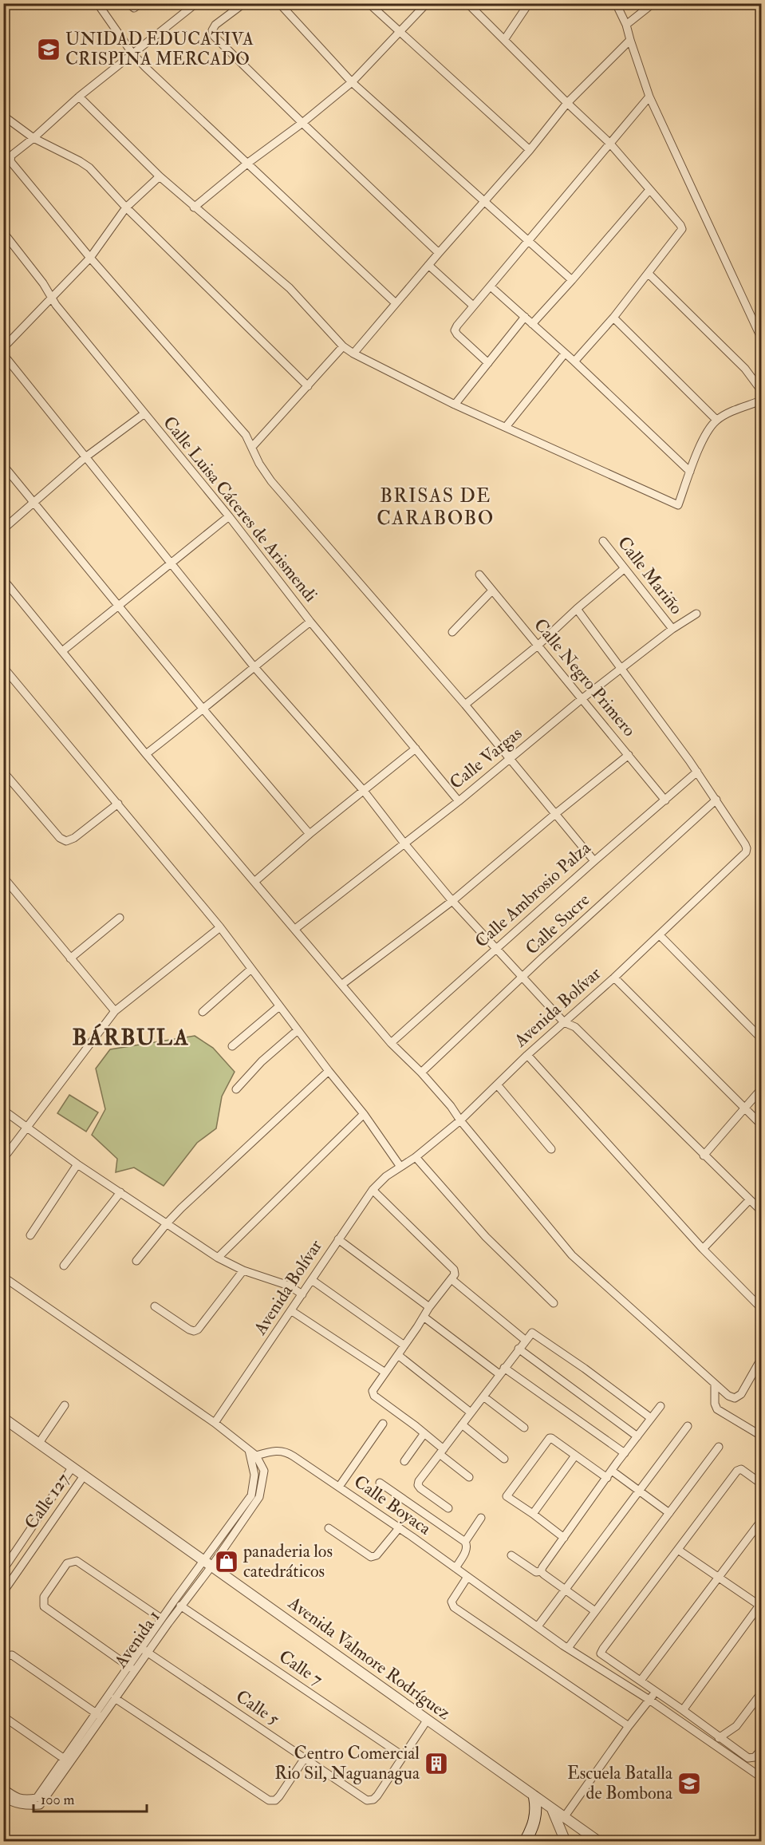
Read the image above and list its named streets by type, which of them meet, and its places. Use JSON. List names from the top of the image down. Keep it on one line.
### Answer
{"streets":{"street":["Calle Luisa Cáceres de Arismendi","Calle Mariño","Calle Negro Primero","Calle Vargas","Calle Ambrosio Palza","Calle Sucre","Avenida Bolívar","Calle 127","Calle Boyaca","Avenida 1","Avenida Valmore Rodríguez","Calle 7","Calle 5"]},"crossings":[["Calle Luisa Cáceres de Arismendi","Calle Vargas"],["Calle Mariño","Calle Vargas"],["Calle Negro Primero","Calle Vargas"],["Calle Negro Primero","Calle Ambrosio Palza"],["Calle Vargas","Avenida Bolívar"],["Calle Ambrosio Palza","Avenida Bolívar"],["Calle Sucre","Avenida Bolívar"],["Calle 127","Avenida Valmore Rodríguez"],["Calle Boyaca","Avenida 1"],["Avenida 1","Avenida Valmore Rodríguez"],["Avenida 1","Calle 7"],["Avenida 1","Calle 5"],["Avenida Valmore Rodríguez","Calle 5"],["Calle 7","Calle 5"]],"districts":["BRISAS DE CARABOBO","BÁRBULA"],"places":{"school or university":["UNIDAD EDUCATIVA CRISPINA MERCADO","Escuela Batalla de Bombona"],"shop":["panaderia los catedráticos"],"building":["Centro Comercial Rio Sil, Naguanagua"]},"scale_bar":"100 m"}
